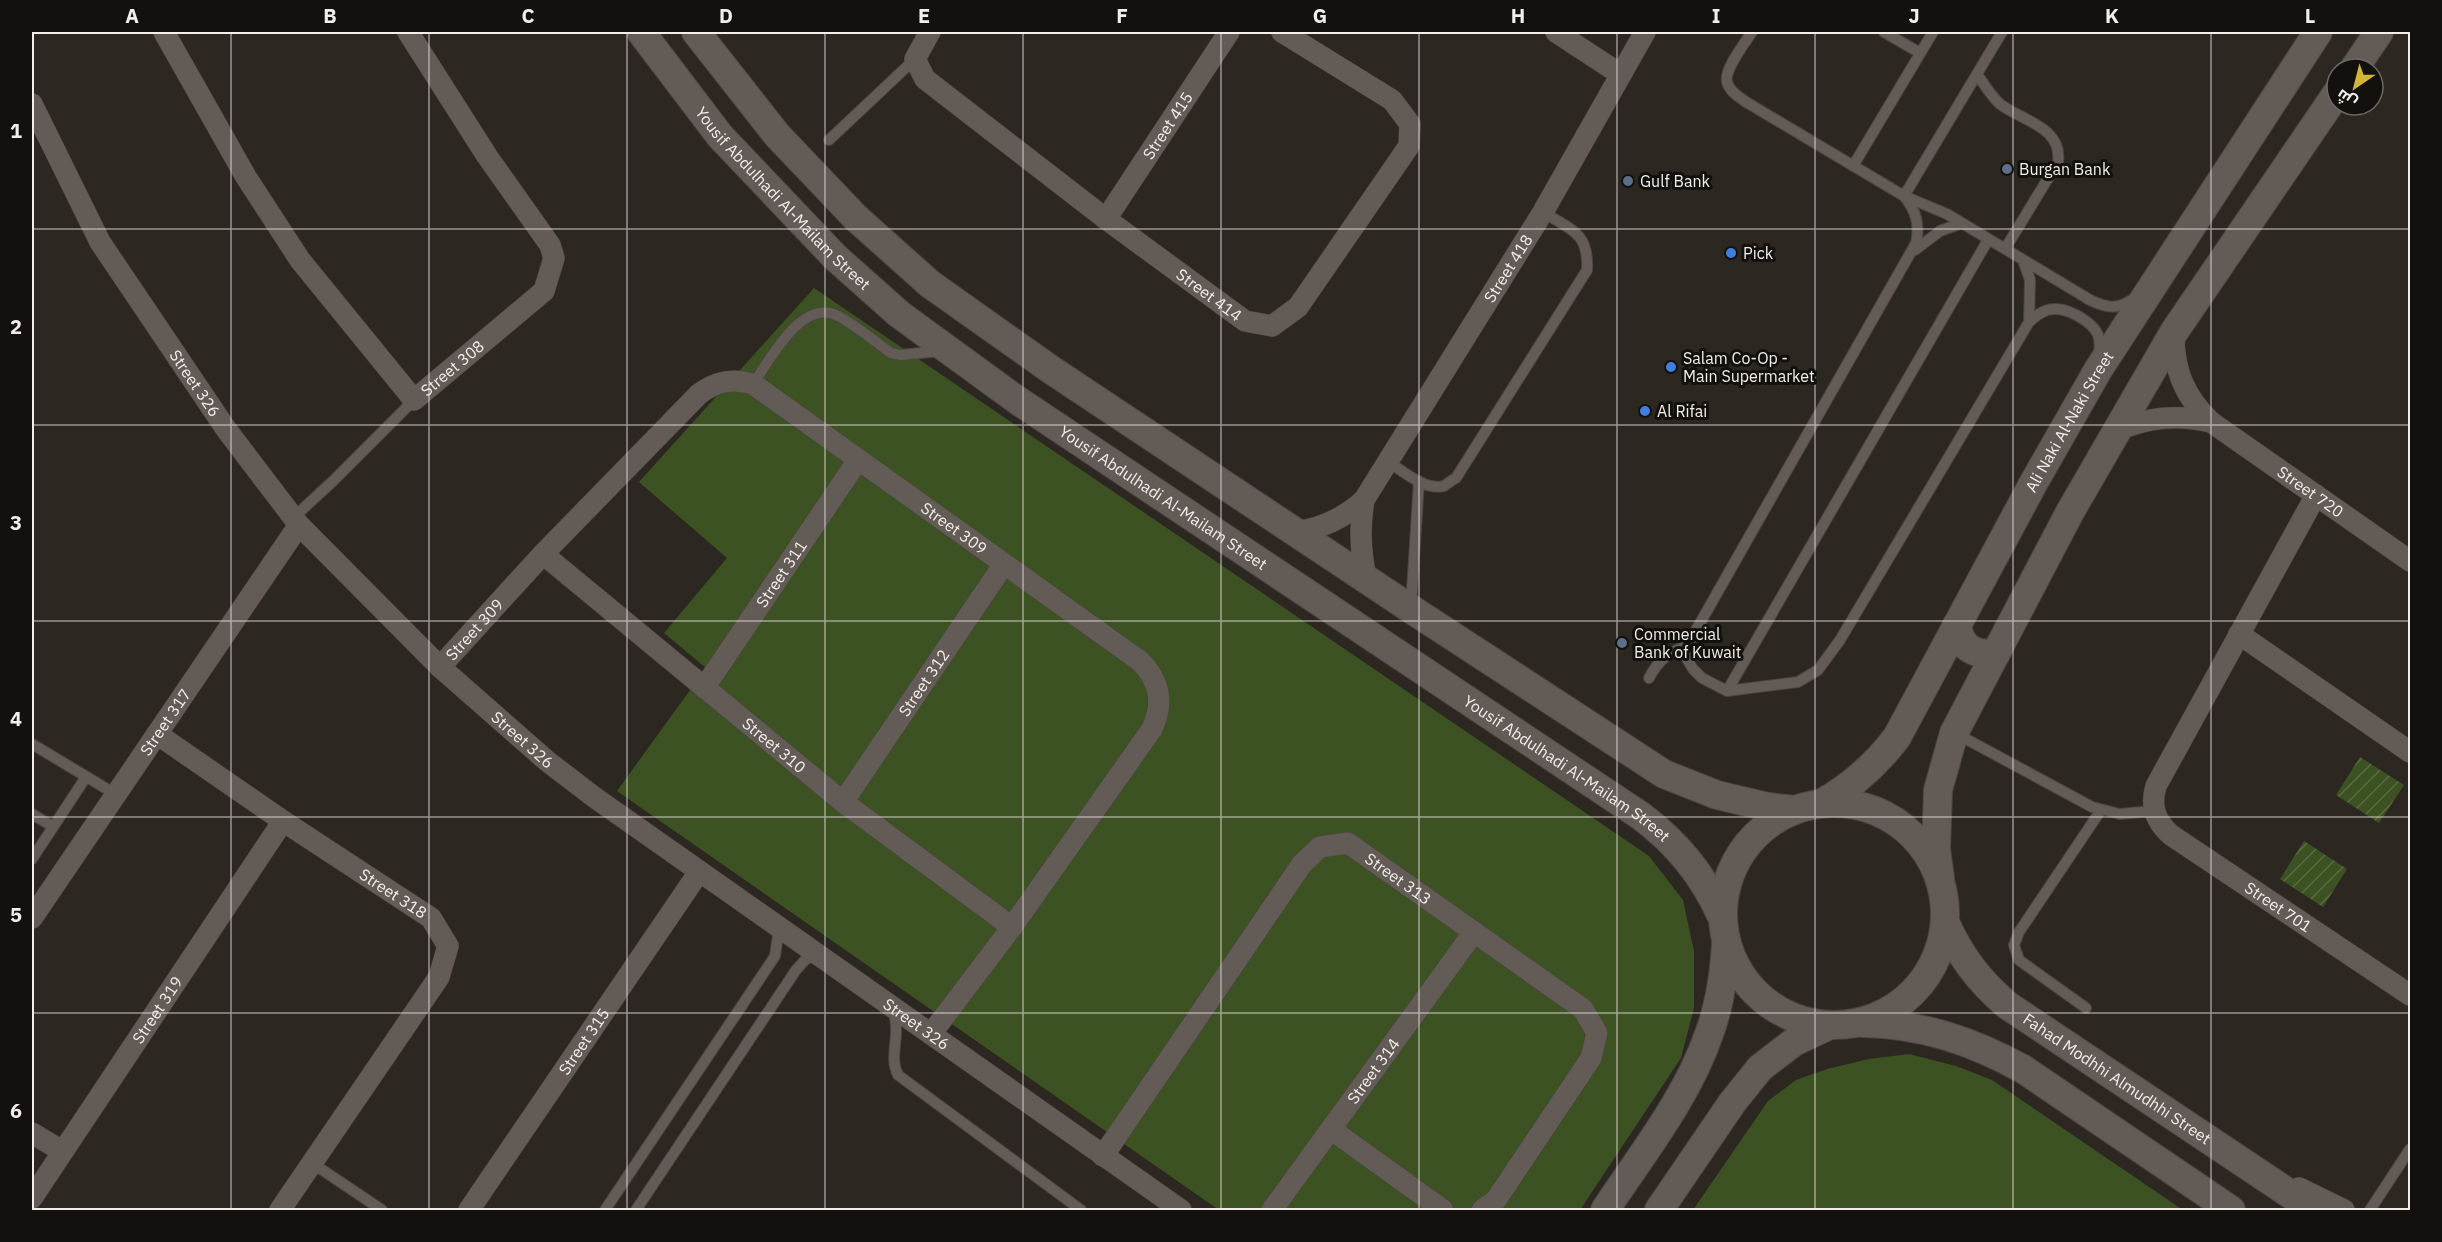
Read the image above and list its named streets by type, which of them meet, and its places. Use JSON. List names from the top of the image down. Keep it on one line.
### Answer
{"streets":{"street":["Street 415","Yousif Abdulhadi Al-Mailam Street","Street 418","Street 414","Street 308","Street 326","Ali Naki Al-Naki Street","Street 720","Street 309","Street 311","Street 312","Street 317","Street 310","Street 313","Street 318","Street 701","Street 319","Street 315","Street 314","Fahad Modhhi Almudhhi Street"]},"crossings":[["Street 415","Street 414"],["Yousif Abdulhadi Al-Mailam Street","Ali Naki Al-Naki Street"],["Street 326","Street 309"],["Street 326","Street 317"],["Street 326","Street 313"],["Street 326","Street 315"],["Street 309","Street 311"],["Street 309","Street 312"],["Street 309","Street 310"],["Street 311","Street 310"],["Street 312","Street 310"],["Street 317","Street 318"],["Street 313","Street 314"],["Street 318","Street 319"]],"places":["Burgan Bank","Gulf Bank","Pick","Salam Co-Op - Main Supermarket","Al Rifai","Commercial Bank of Kuwait"],"north":"bottom left","grid":{"columns":["A","B","C","D","E","F","G","H","I","J","K","L"],"rows":["1","2","3","4","5","6"]}}
